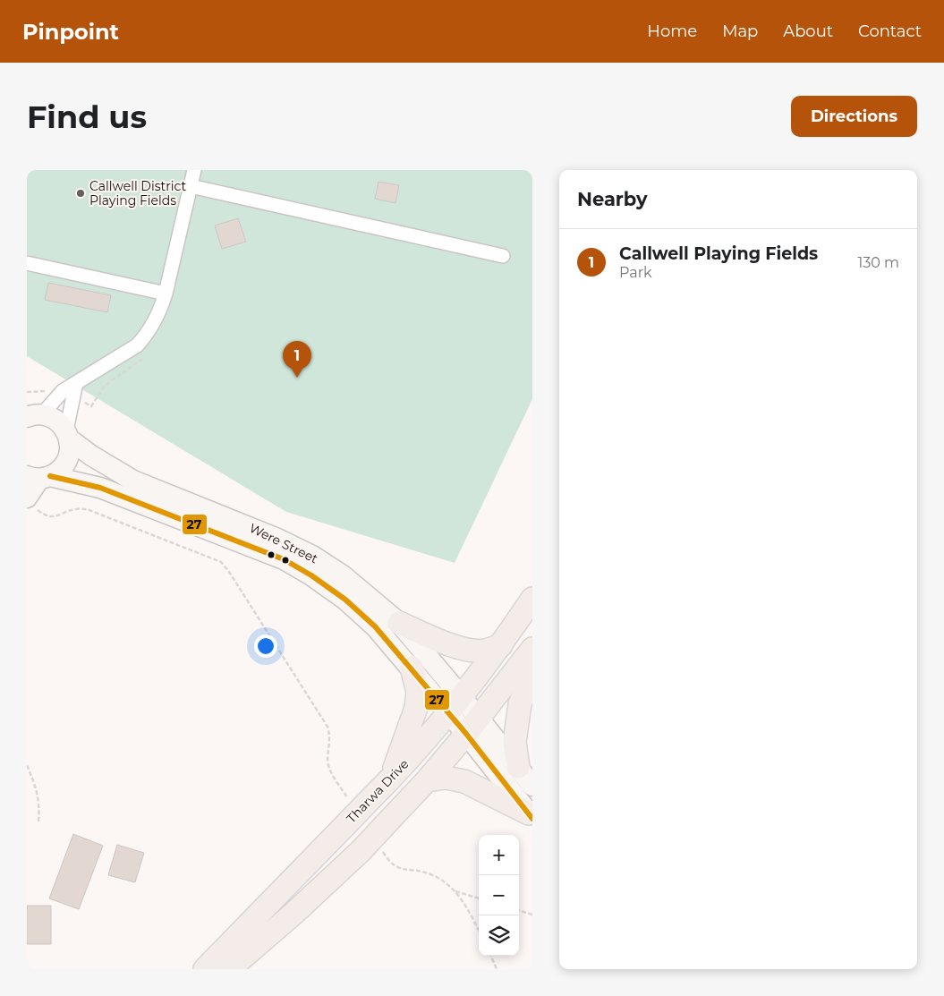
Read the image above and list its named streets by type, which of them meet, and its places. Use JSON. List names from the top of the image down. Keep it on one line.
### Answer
{"streets":{"main road":["Tharwa Drive"],"street":["Were Street"]},"crossings":[["Were Street","Tharwa Drive"]],"places":["Callwell District Playing Fields"],"lines":["transit line 27"],"page":{"header":"Pinpoint","nav":["Home","Map","About","Contact"],"buttons":"Directions","title":"Find us","heading":"Nearby","list":[{"mark":"1","name":"Callwell Playing Fields","note":"Park","value":"130 m"}],"pins":"1","map_buttons":["+","−"]}}
